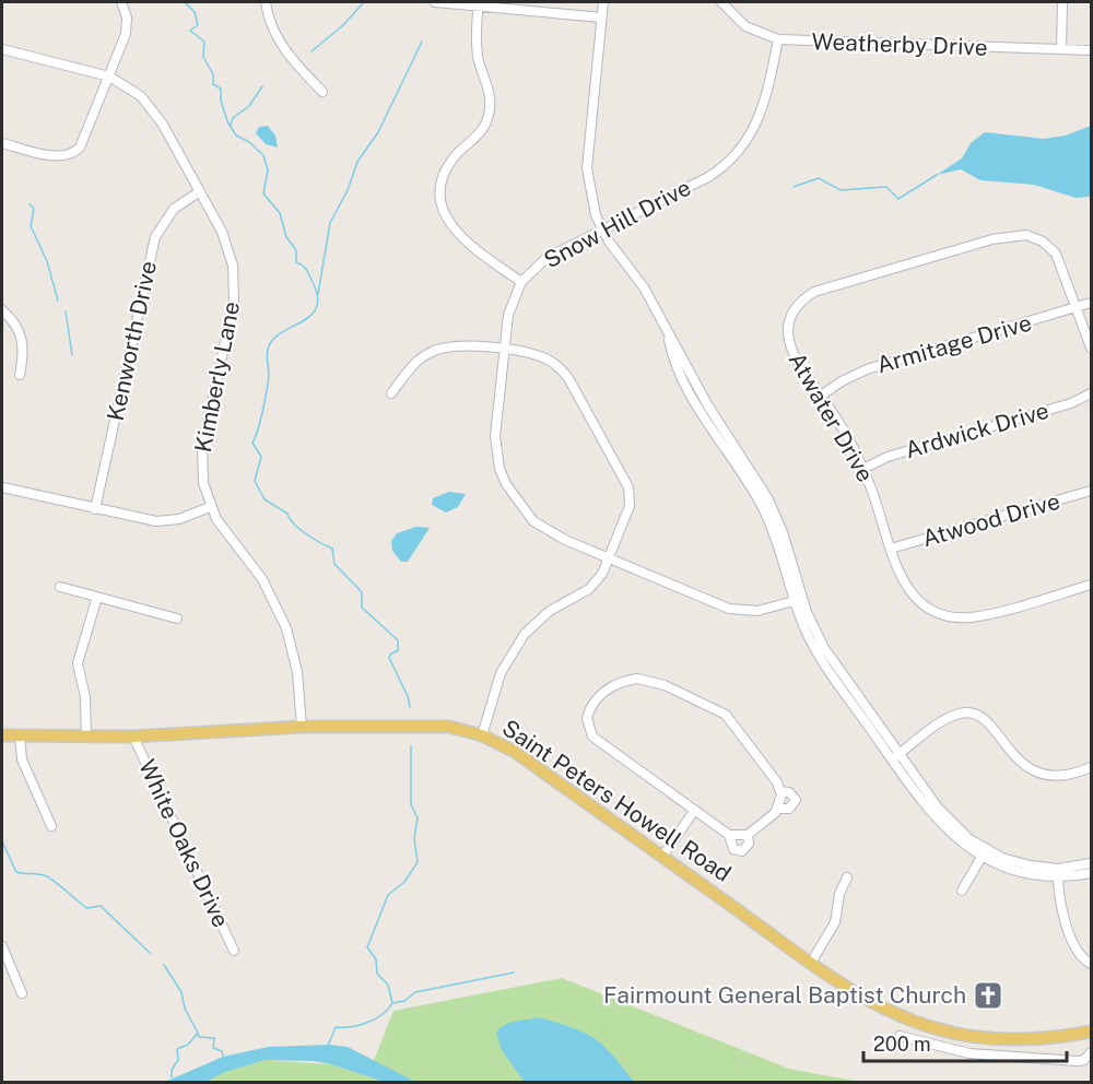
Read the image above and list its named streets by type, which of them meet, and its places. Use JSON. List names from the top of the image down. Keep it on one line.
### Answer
{"streets":{"main road":["Saint Peters Howell Road"],"street":["Weatherby Drive","Snow Hill Drive","Kenworth Drive","Armitage Drive","Kimberly Lane","Atwater Drive","Ardwick Drive","Atwood Drive","White Oaks Drive"]},"crossings":[["Weatherby Drive","Snow Hill Drive"],["Kenworth Drive","Kimberly Lane"],["Armitage Drive","Atwater Drive"],["Kimberly Lane","Saint Peters Howell Road"],["Atwater Drive","Ardwick Drive"],["Atwater Drive","Atwood Drive"],["Saint Peters Howell Road","White Oaks Drive"]],"places":{"church":["Fairmount General Baptist Church"]},"scale_bar":"200 m"}
